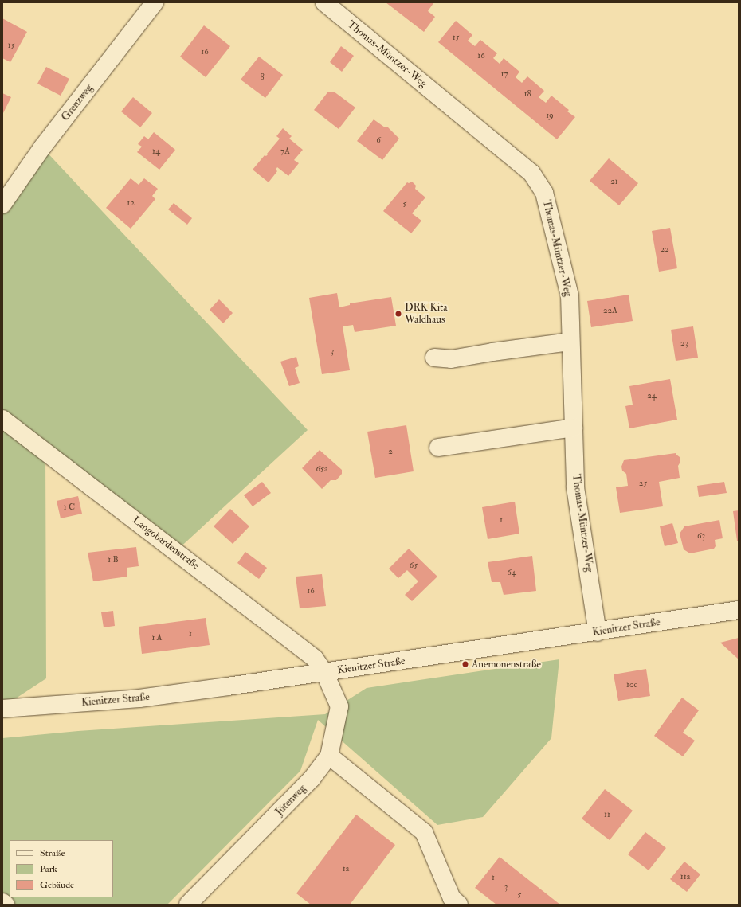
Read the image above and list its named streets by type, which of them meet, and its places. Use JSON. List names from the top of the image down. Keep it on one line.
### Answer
{"streets":{"street":["Thomas-Müntzer-Weg","Grenzweg","Langobardenstraße","Kienitzer Straße","Jütenweg"]},"crossings":[["Thomas-Müntzer-Weg","Kienitzer Straße"],["Langobardenstraße","Kienitzer Straße"],["Langobardenstraße","Jütenweg"],["Kienitzer Straße","Jütenweg"]],"places":["DRK Kita Waldhaus","Anemonenstraße"],"house_numbers":["15","15","16","16","17","8","18","19","6","14","7A","21","12","5","22","22A","23","3","24","2","65a","25","1 C","1","63","1 B","65","64","16","1","1 A","10c","11","1a","11a","1","3","5"],"legend":["Straße","Park","Gebäude"]}
